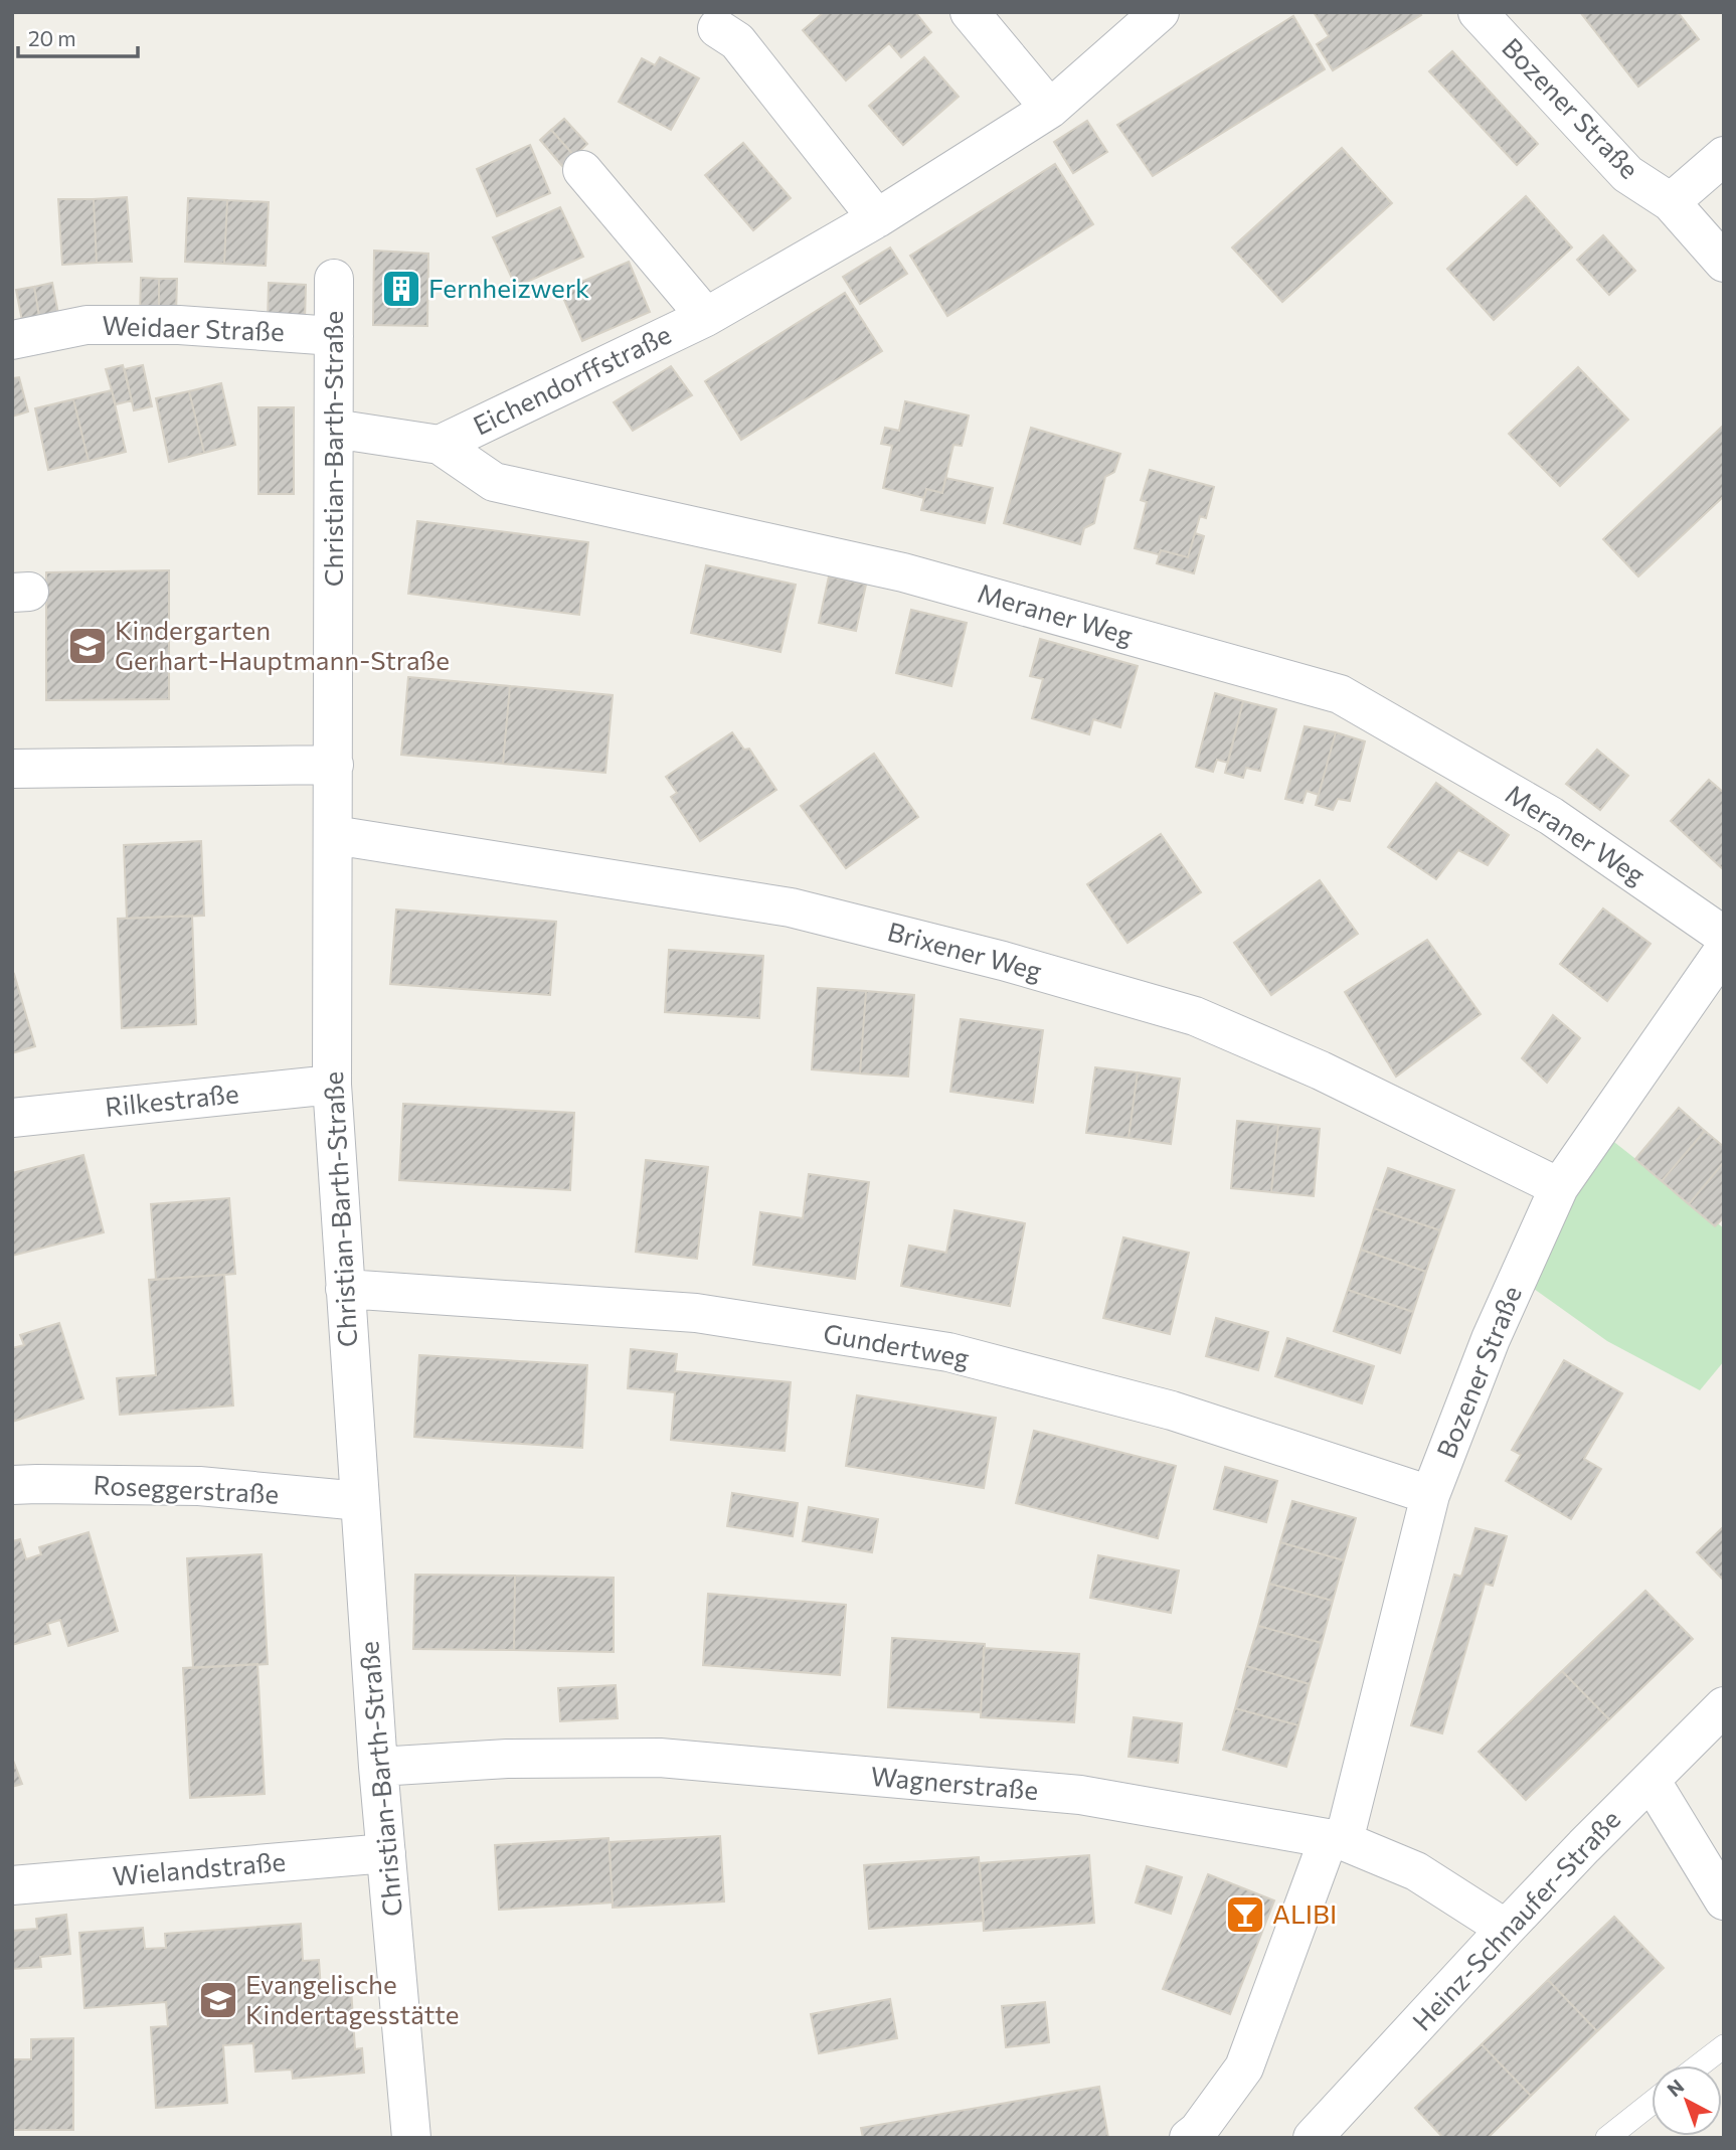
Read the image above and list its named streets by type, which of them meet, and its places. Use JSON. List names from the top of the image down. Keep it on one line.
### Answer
{"streets":{"street":["Bozener Straße","Weidaer Straße","Eichendorffstraße","Christian-Barth-Straße","Meraner Weg","Brixener Weg","Rilkestraße","Gundertweg","Roseggerstraße","Wagnerstraße","Wielandstraße","Heinz-Schnaufer-Straße"]},"crossings":[["Bozener Straße","Brixener Weg"],["Bozener Straße","Gundertweg"],["Bozener Straße","Wagnerstraße"],["Weidaer Straße","Christian-Barth-Straße"],["Eichendorffstraße","Meraner Weg"],["Christian-Barth-Straße","Meraner Weg"],["Christian-Barth-Straße","Brixener Weg"],["Christian-Barth-Straße","Rilkestraße"],["Christian-Barth-Straße","Gundertweg"],["Christian-Barth-Straße","Roseggerstraße"],["Christian-Barth-Straße","Wagnerstraße"],["Christian-Barth-Straße","Wielandstraße"],["Wagnerstraße","Heinz-Schnaufer-Straße"]],"places":{"building":["Fernheizwerk"],"school or university":["Kindergarten Gerhart-Hauptmann-Straße","Evangelische Kindertagesstätte"],"bar":["ALIBI"]},"scale_bar":"20 m","north":"top left"}
